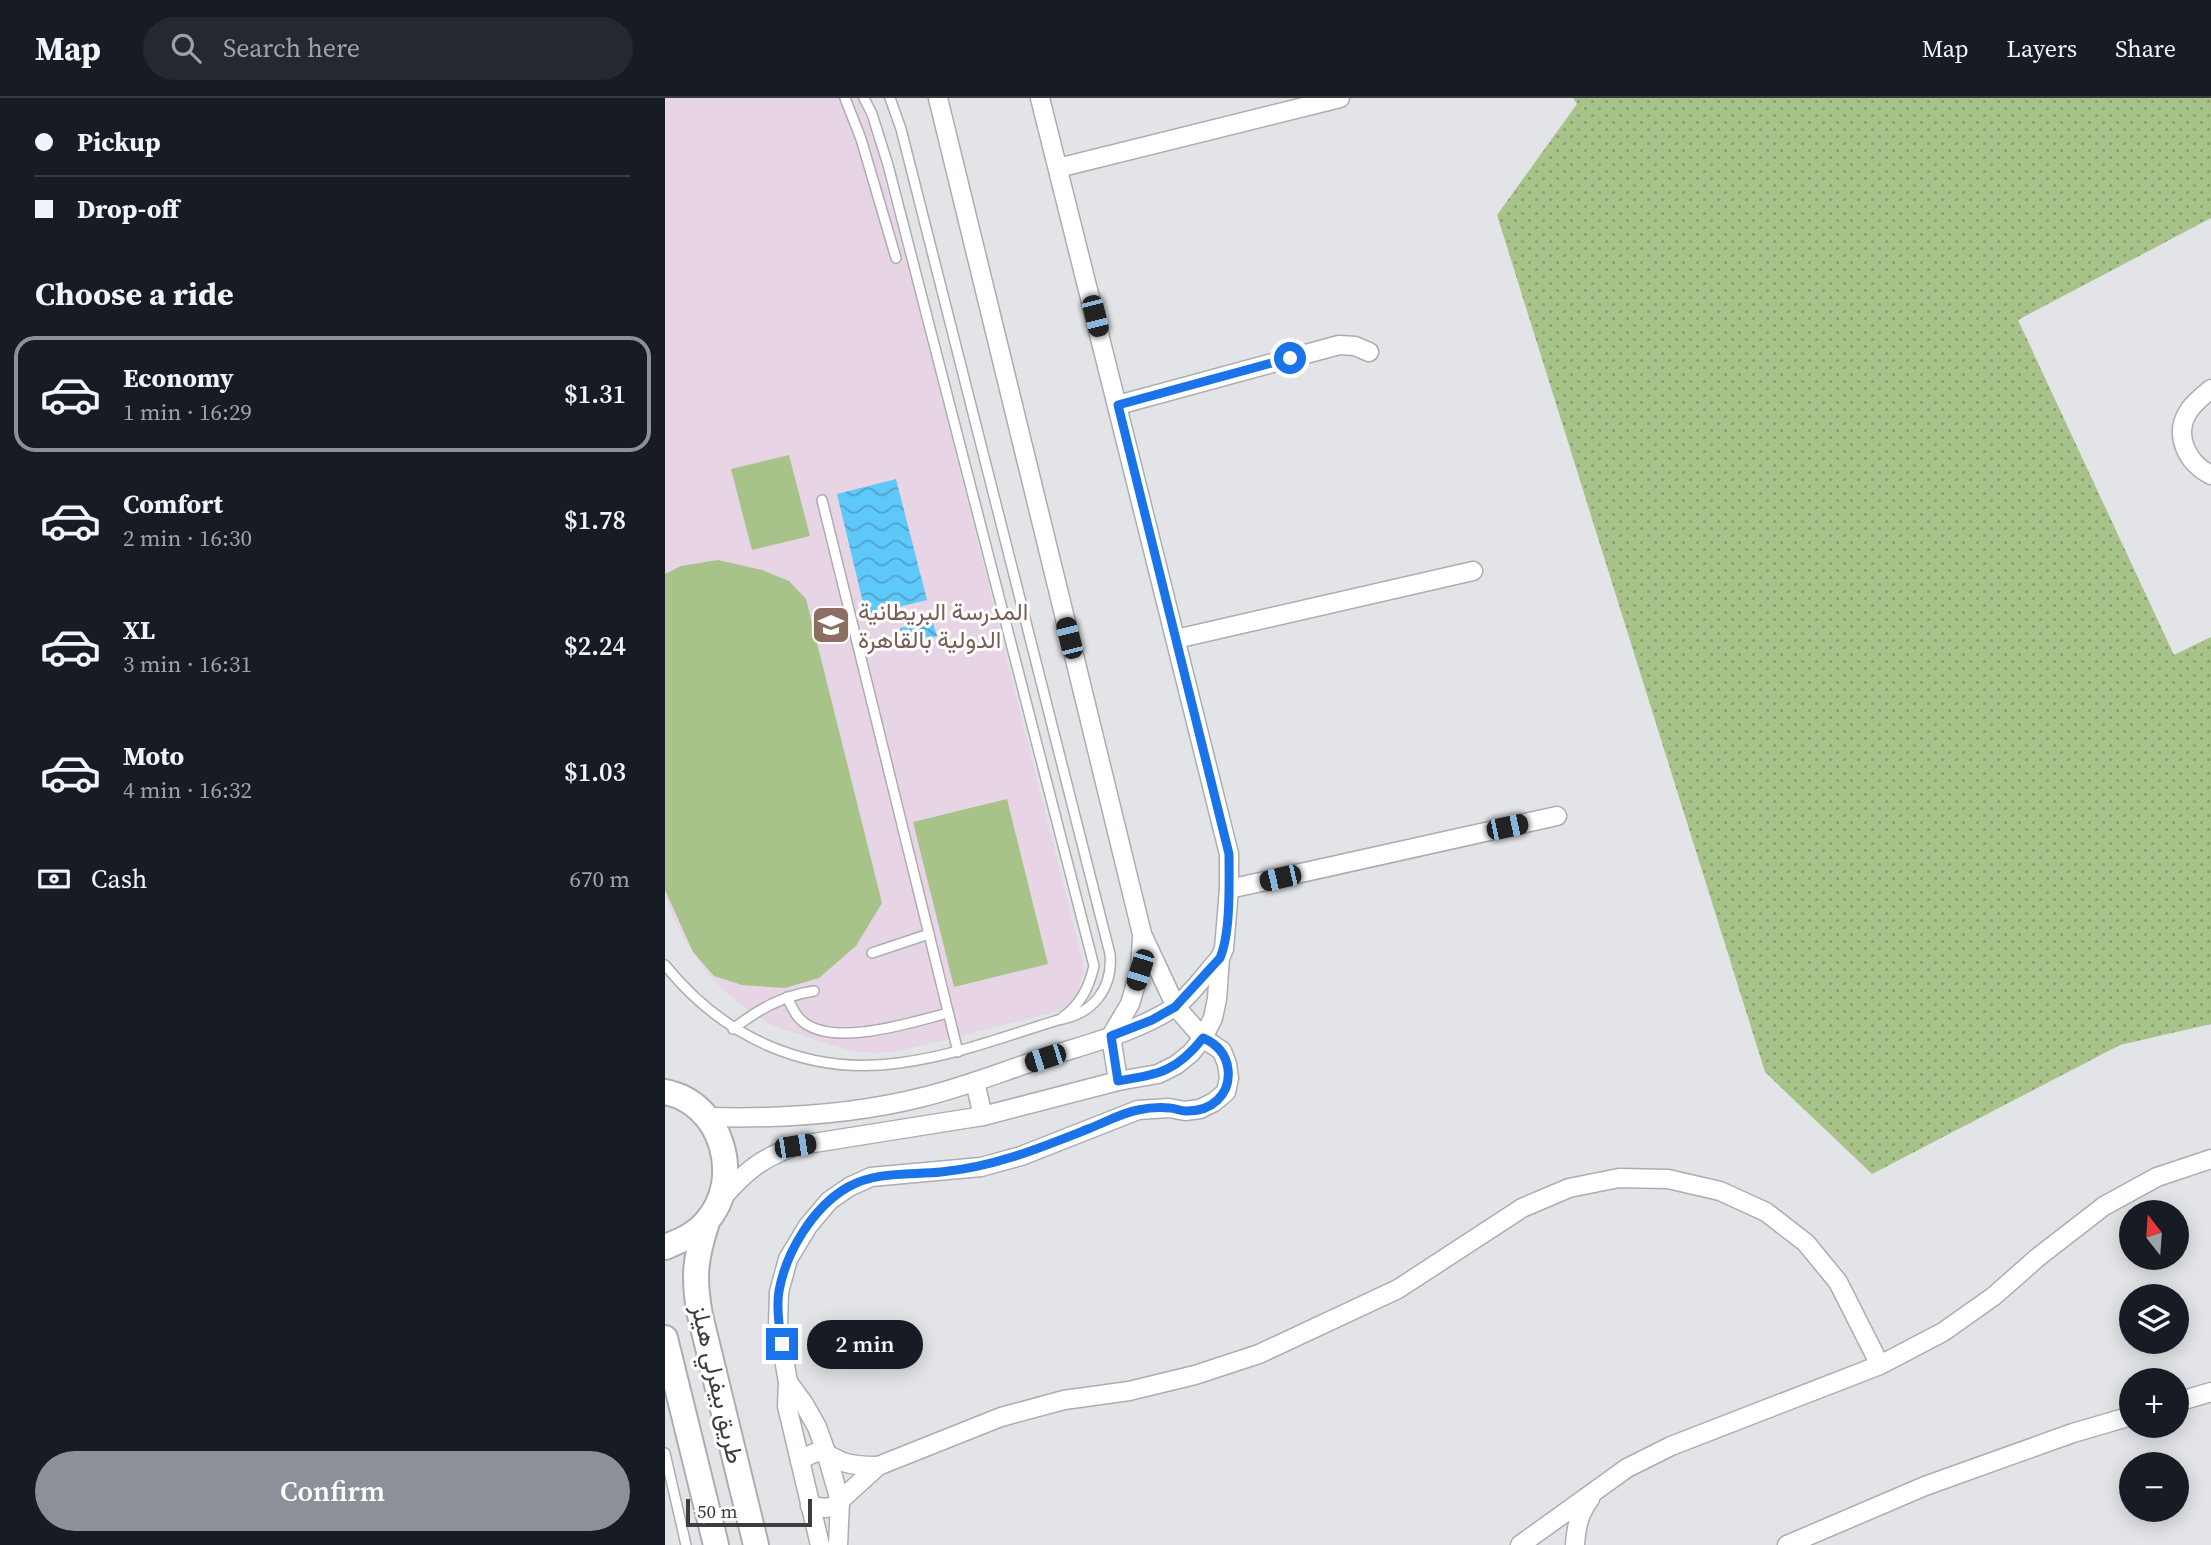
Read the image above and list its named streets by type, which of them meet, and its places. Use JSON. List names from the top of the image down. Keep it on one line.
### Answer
{"streets":{"street":["طريق بيفرلي هيلز"]},"places":{"school or university":["المدرسة البريطانية الدولية بالقاهرة"]},"scale_bar":"50 m","north":"top","page":{"header":"Map","search":"Search here","nav":["Map","Layers","Share"],"banner":["Pickup","Drop-off"],"heading":"Choose a ride","list":[{"name":"Economy","note":"1 min · 16:29","value":"$1.31"},{"name":"Comfort","note":"2 min · 16:30","value":"$1.78"},{"name":"XL","note":"3 min · 16:31","value":"$2.24"},{"name":"Moto","note":"4 min · 16:32","value":"$1.03"}],"pay":["Cash","670 m"],"map_buttons":["+","−"],"bubble":"2 min","buttons":"Confirm","scale":"50 m"}}
